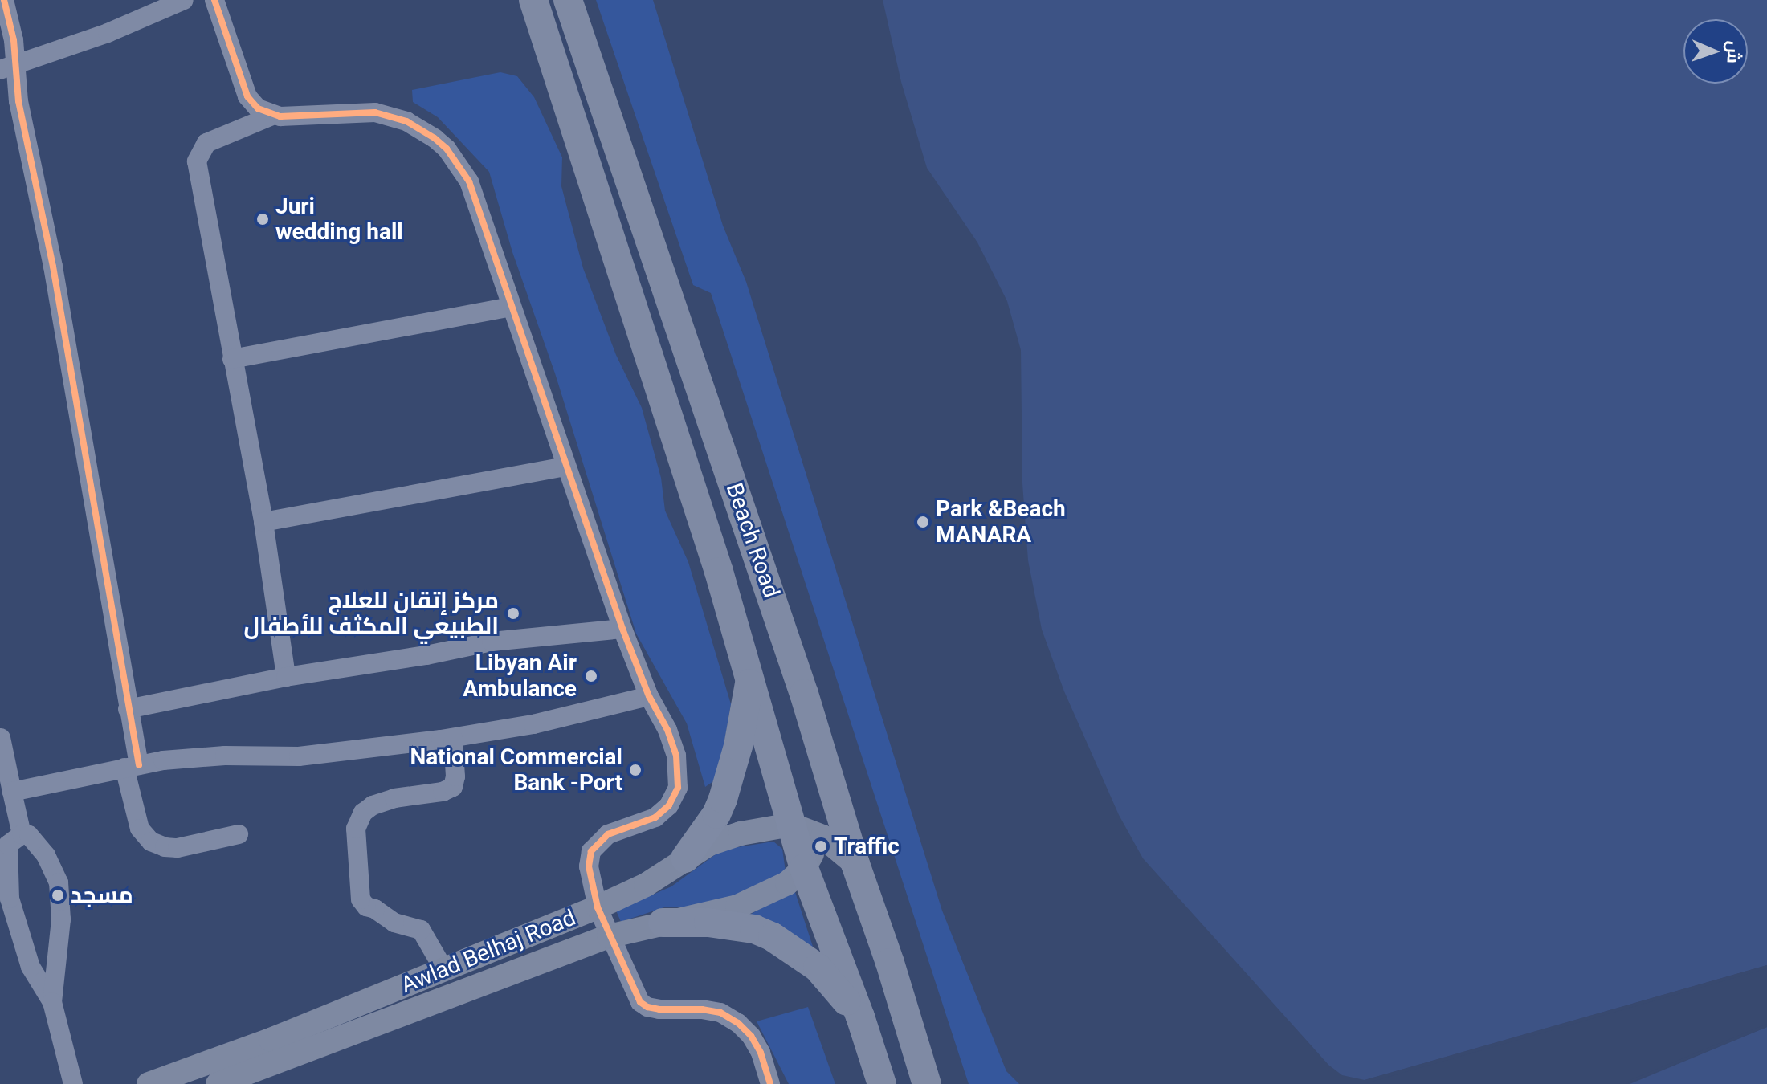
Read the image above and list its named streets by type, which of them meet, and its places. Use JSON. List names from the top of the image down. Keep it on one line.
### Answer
{"streets":{"highway":["Beach Road"],"main road":["Awlad Belhaj Road"]},"crossings":[["Beach Road","Awlad Belhaj Road"]],"places":["Juri wedding hall","Park &Beach MANARA","مركز إتقان للعلاج الطبيعي المكثف للأطفال","Libyan Air Ambulance","National Commercial Bank -Port","Traffic","مسجد"],"north":"right"}
